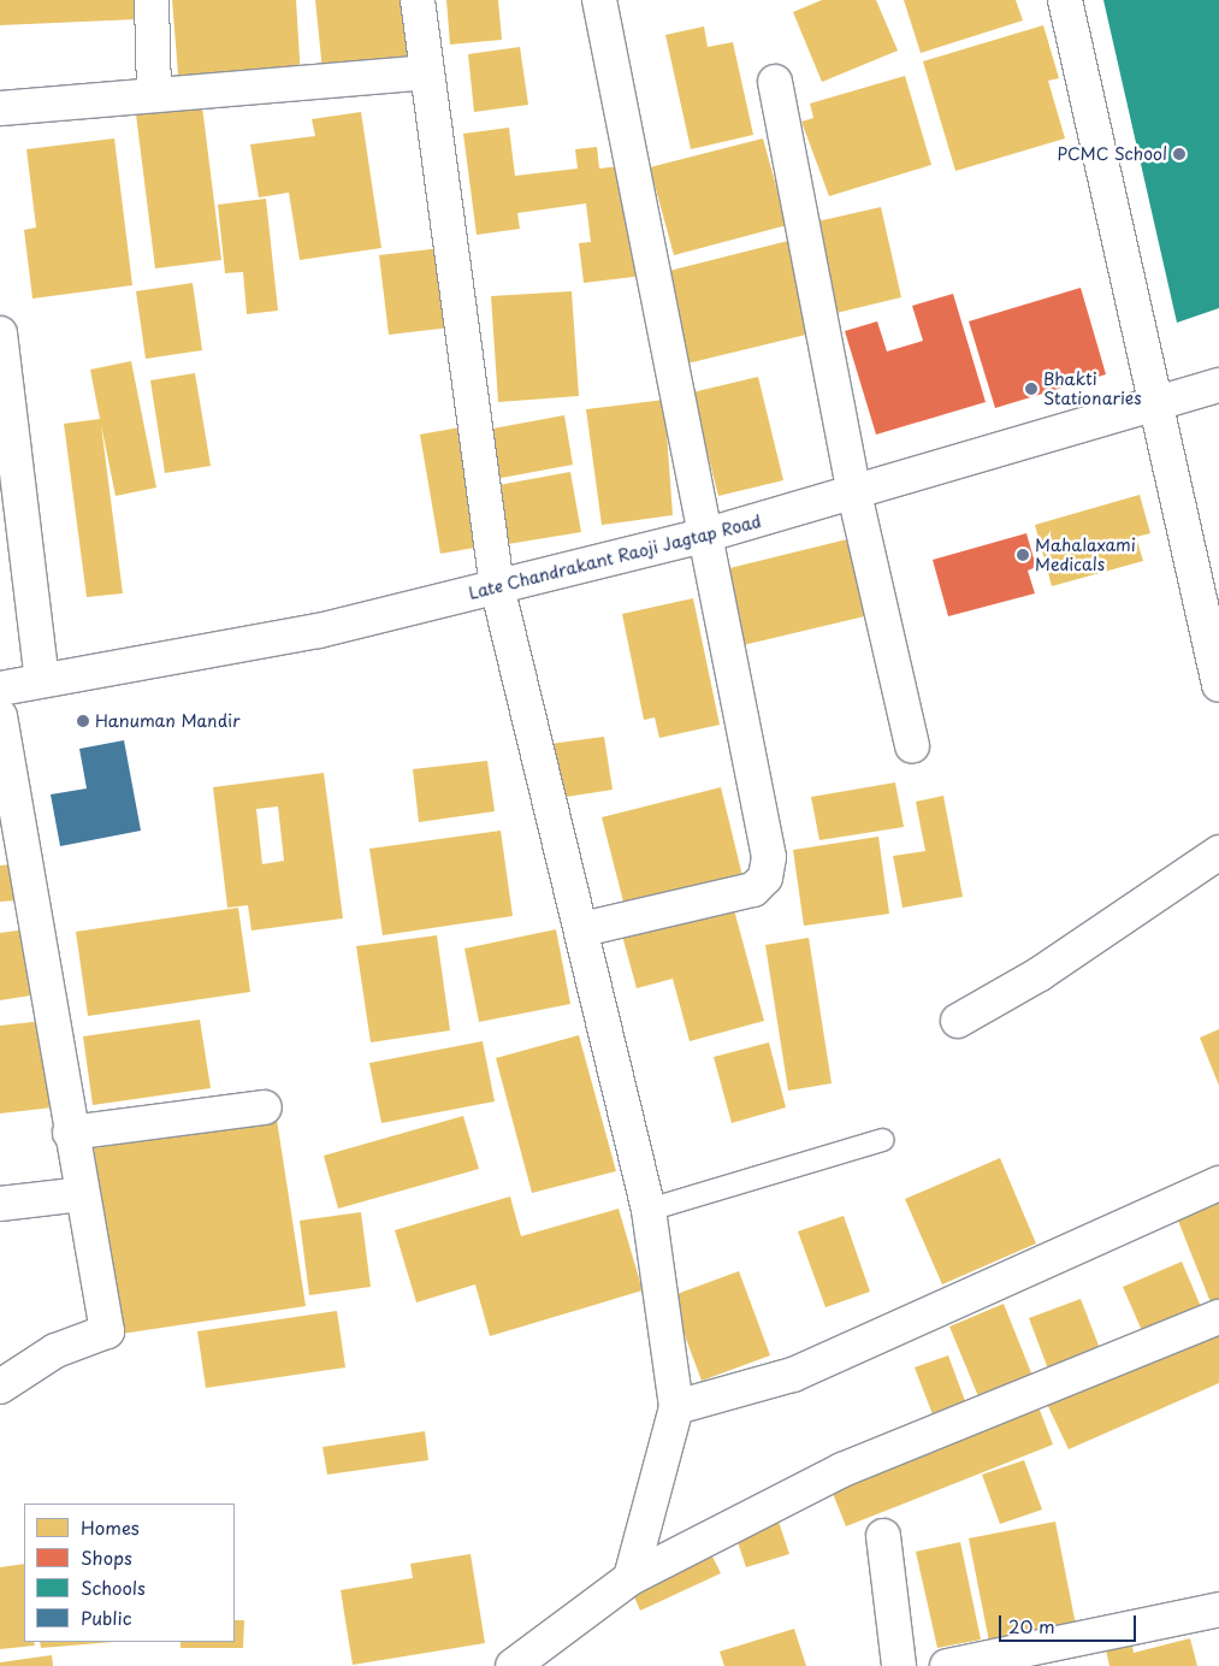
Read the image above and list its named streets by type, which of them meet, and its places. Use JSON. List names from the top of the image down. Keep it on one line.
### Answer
{"streets":{"street":["Late Chandrakant Raoji Jagtap Road"]},"places":["PCMC School","Bhakti Stationaries","Mahalaxami Medicals","Hanuman Mandir"],"legend":["Homes","Shops","Schools","Public"],"scale_bar":"20 m"}
